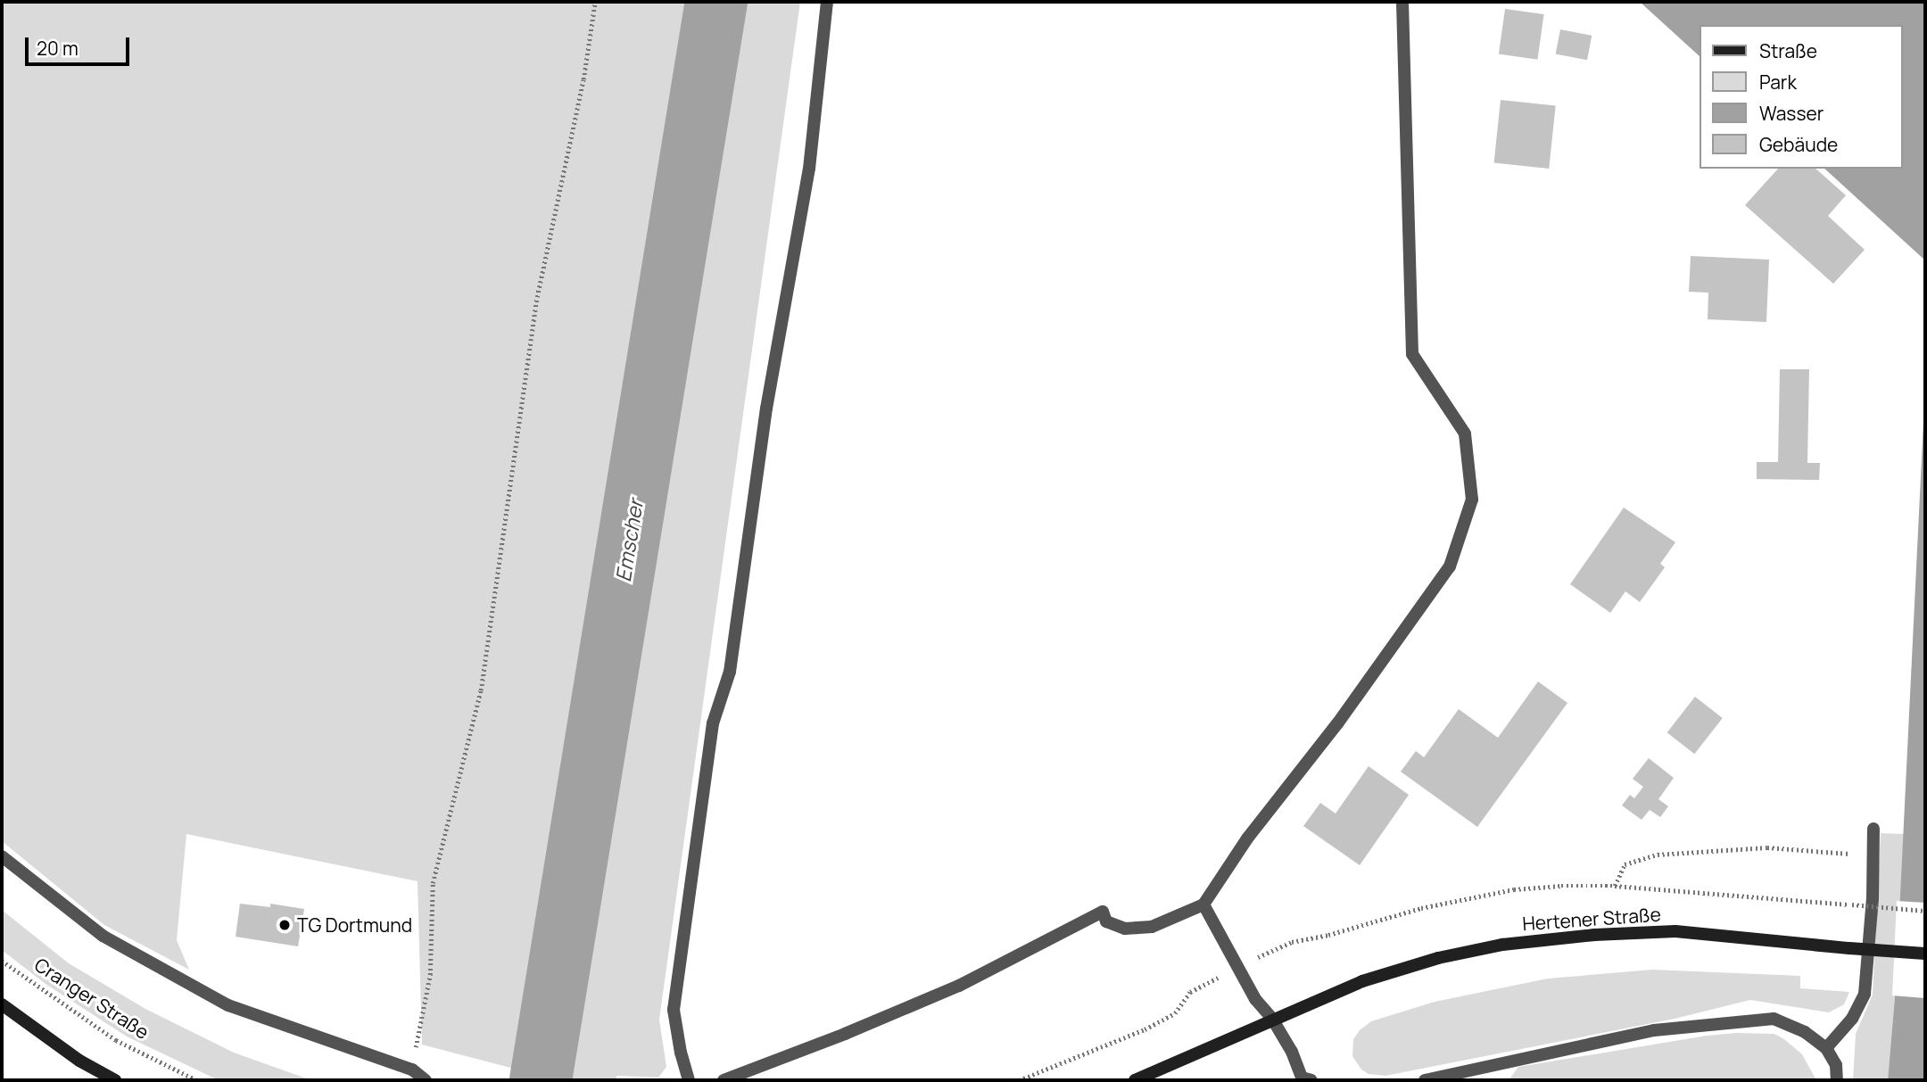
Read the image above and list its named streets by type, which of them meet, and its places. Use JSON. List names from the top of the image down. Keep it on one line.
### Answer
{"streets":{"main road":["Hertener Straße"],"path":["Cranger Straße"]},"water":["Emscher"],"places":["TG Dortmund"],"legend":["Straße","Park","Wasser","Gebäude"],"scale_bar":"20 m"}
